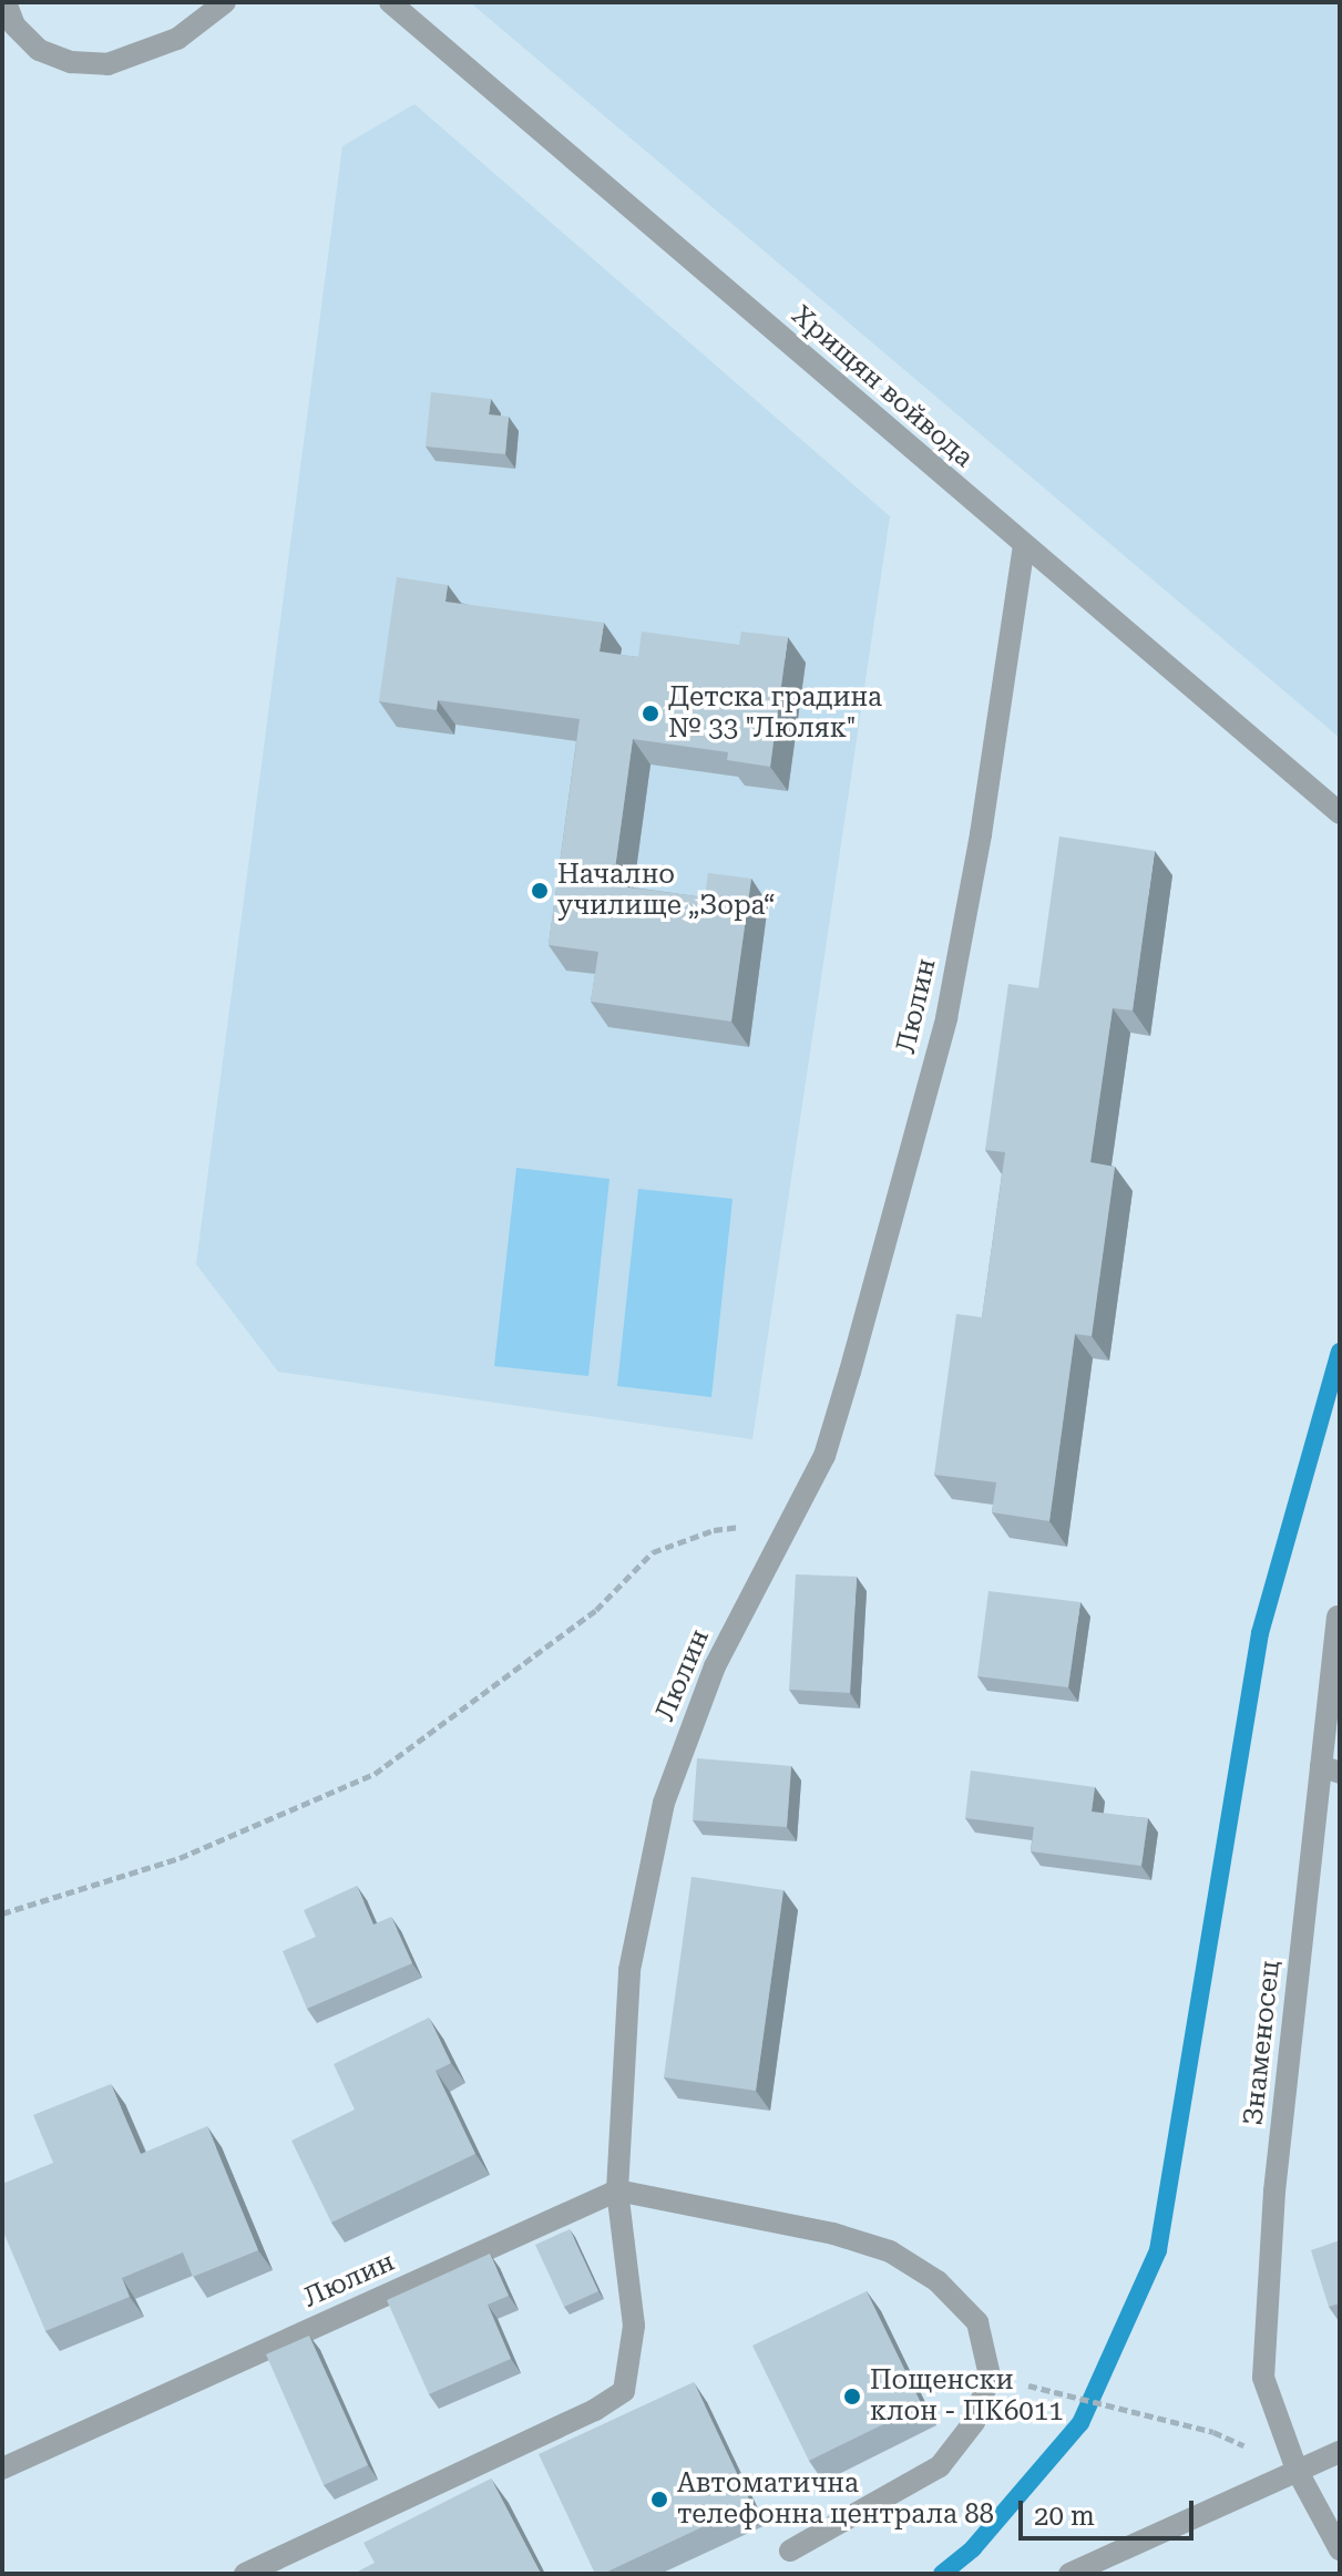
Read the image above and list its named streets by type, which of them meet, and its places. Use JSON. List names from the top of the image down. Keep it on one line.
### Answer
{"streets":{"street":["Хрищян войвода","Люлин","Знаменосец"]},"crossings":[["Хрищян войвода","Люлин"]],"places":["Детска градина № 33 \"Люляк\"","Начално училище „Зора“","Пощенски клон - ПК6011","Автоматична телефонна централа 88"],"scale_bar":"20 m"}
